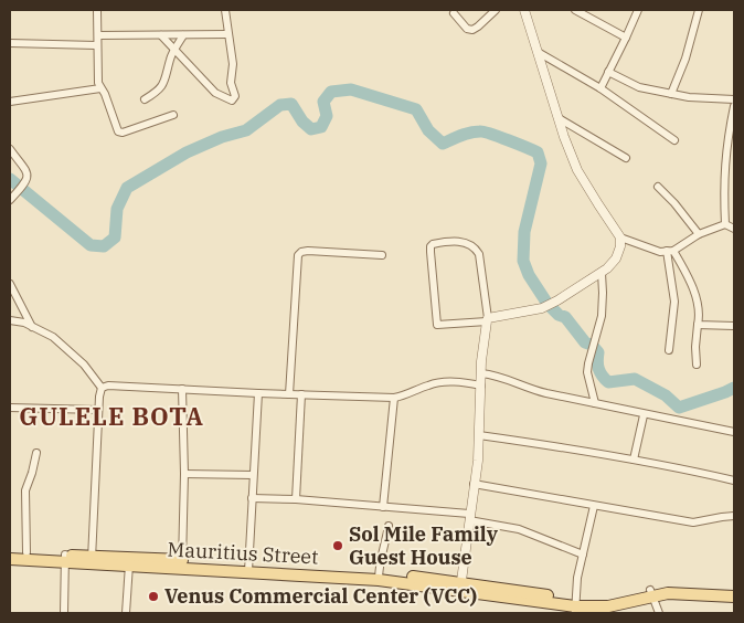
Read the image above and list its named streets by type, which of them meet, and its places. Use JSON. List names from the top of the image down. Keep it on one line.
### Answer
{"streets":{"main road":["Mauritius Street"]},"districts":["GULELE BOTA"],"places":["Sol Mile Family Guest House","Venus Commercial Center (VCC)"]}
